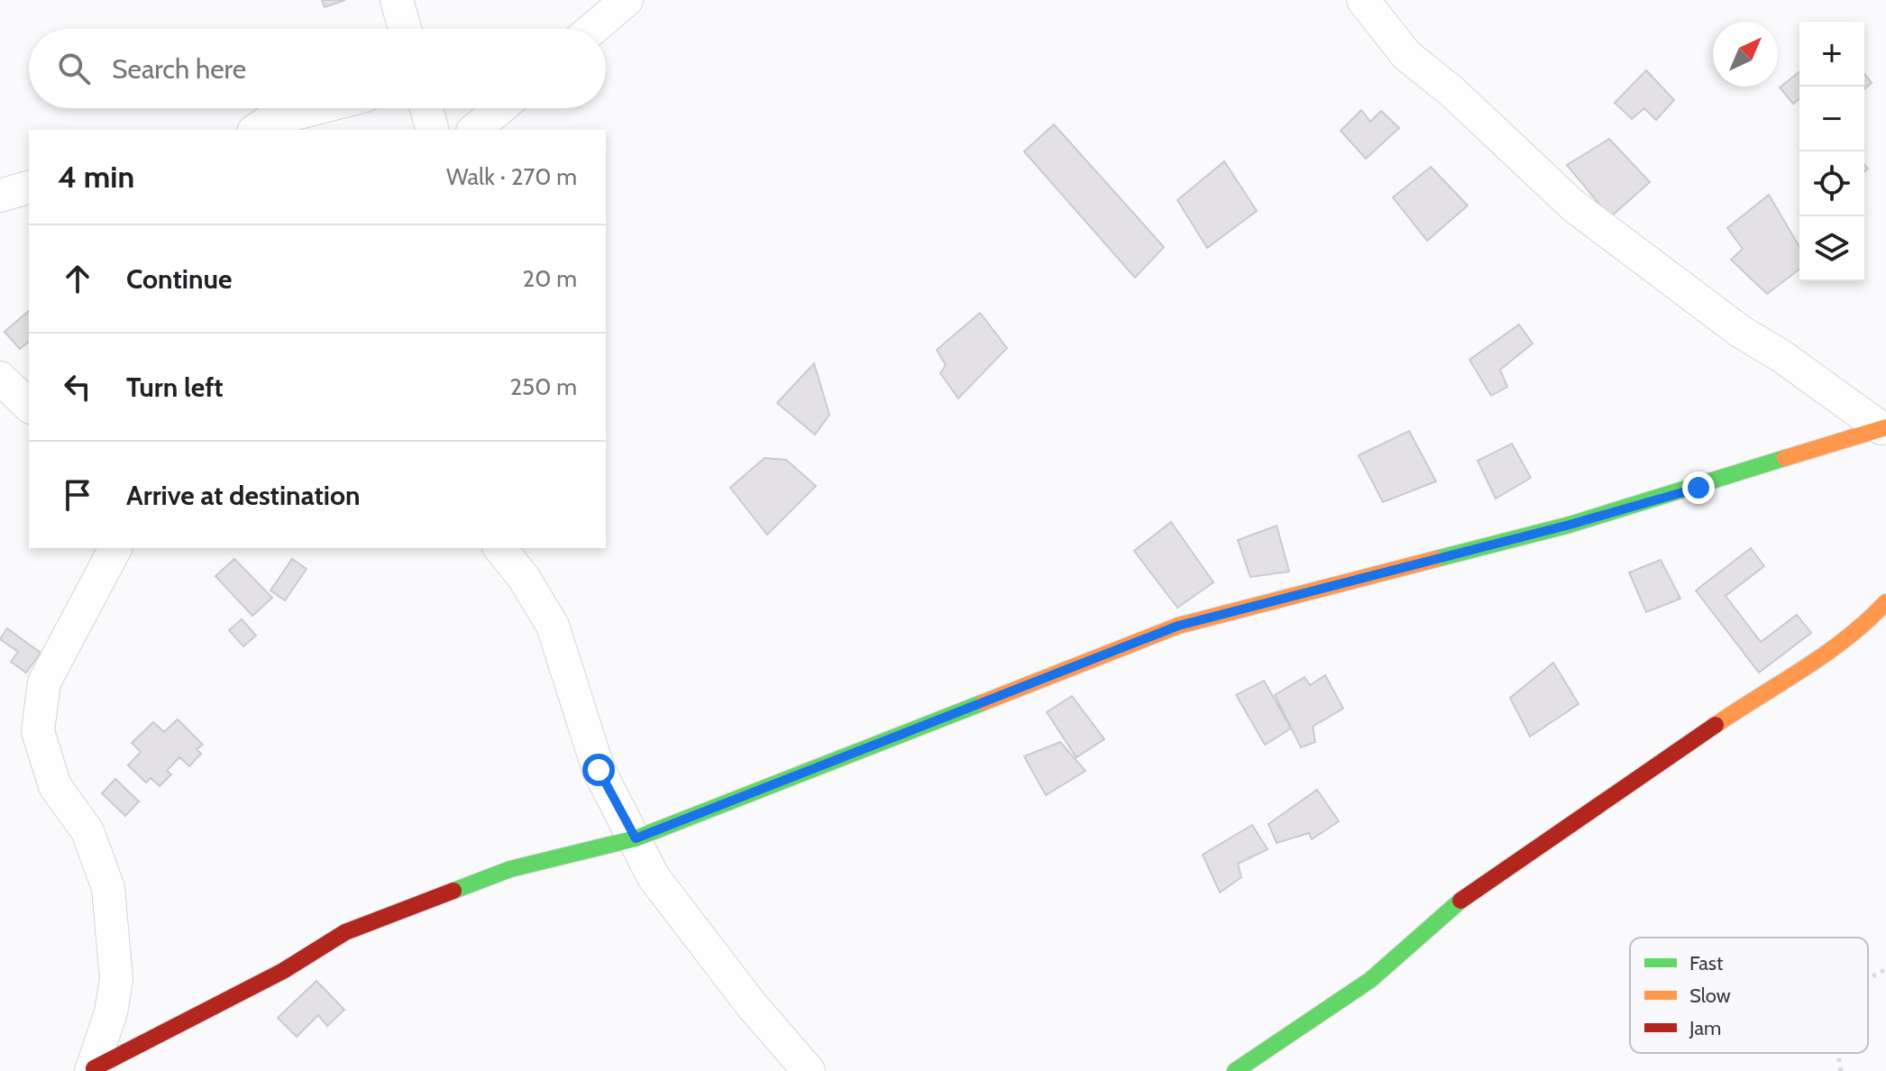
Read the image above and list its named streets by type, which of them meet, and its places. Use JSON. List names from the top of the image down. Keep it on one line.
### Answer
{"legend":["Fast","Slow","Jam"],"north":"top right","page":{"map_buttons":["+","−"],"search":"Search here","heading":["4 min","Walk · 270 m"],"list":[["Continue","20 m"],["Turn left","250 m"],"Arrive at destination"]}}
